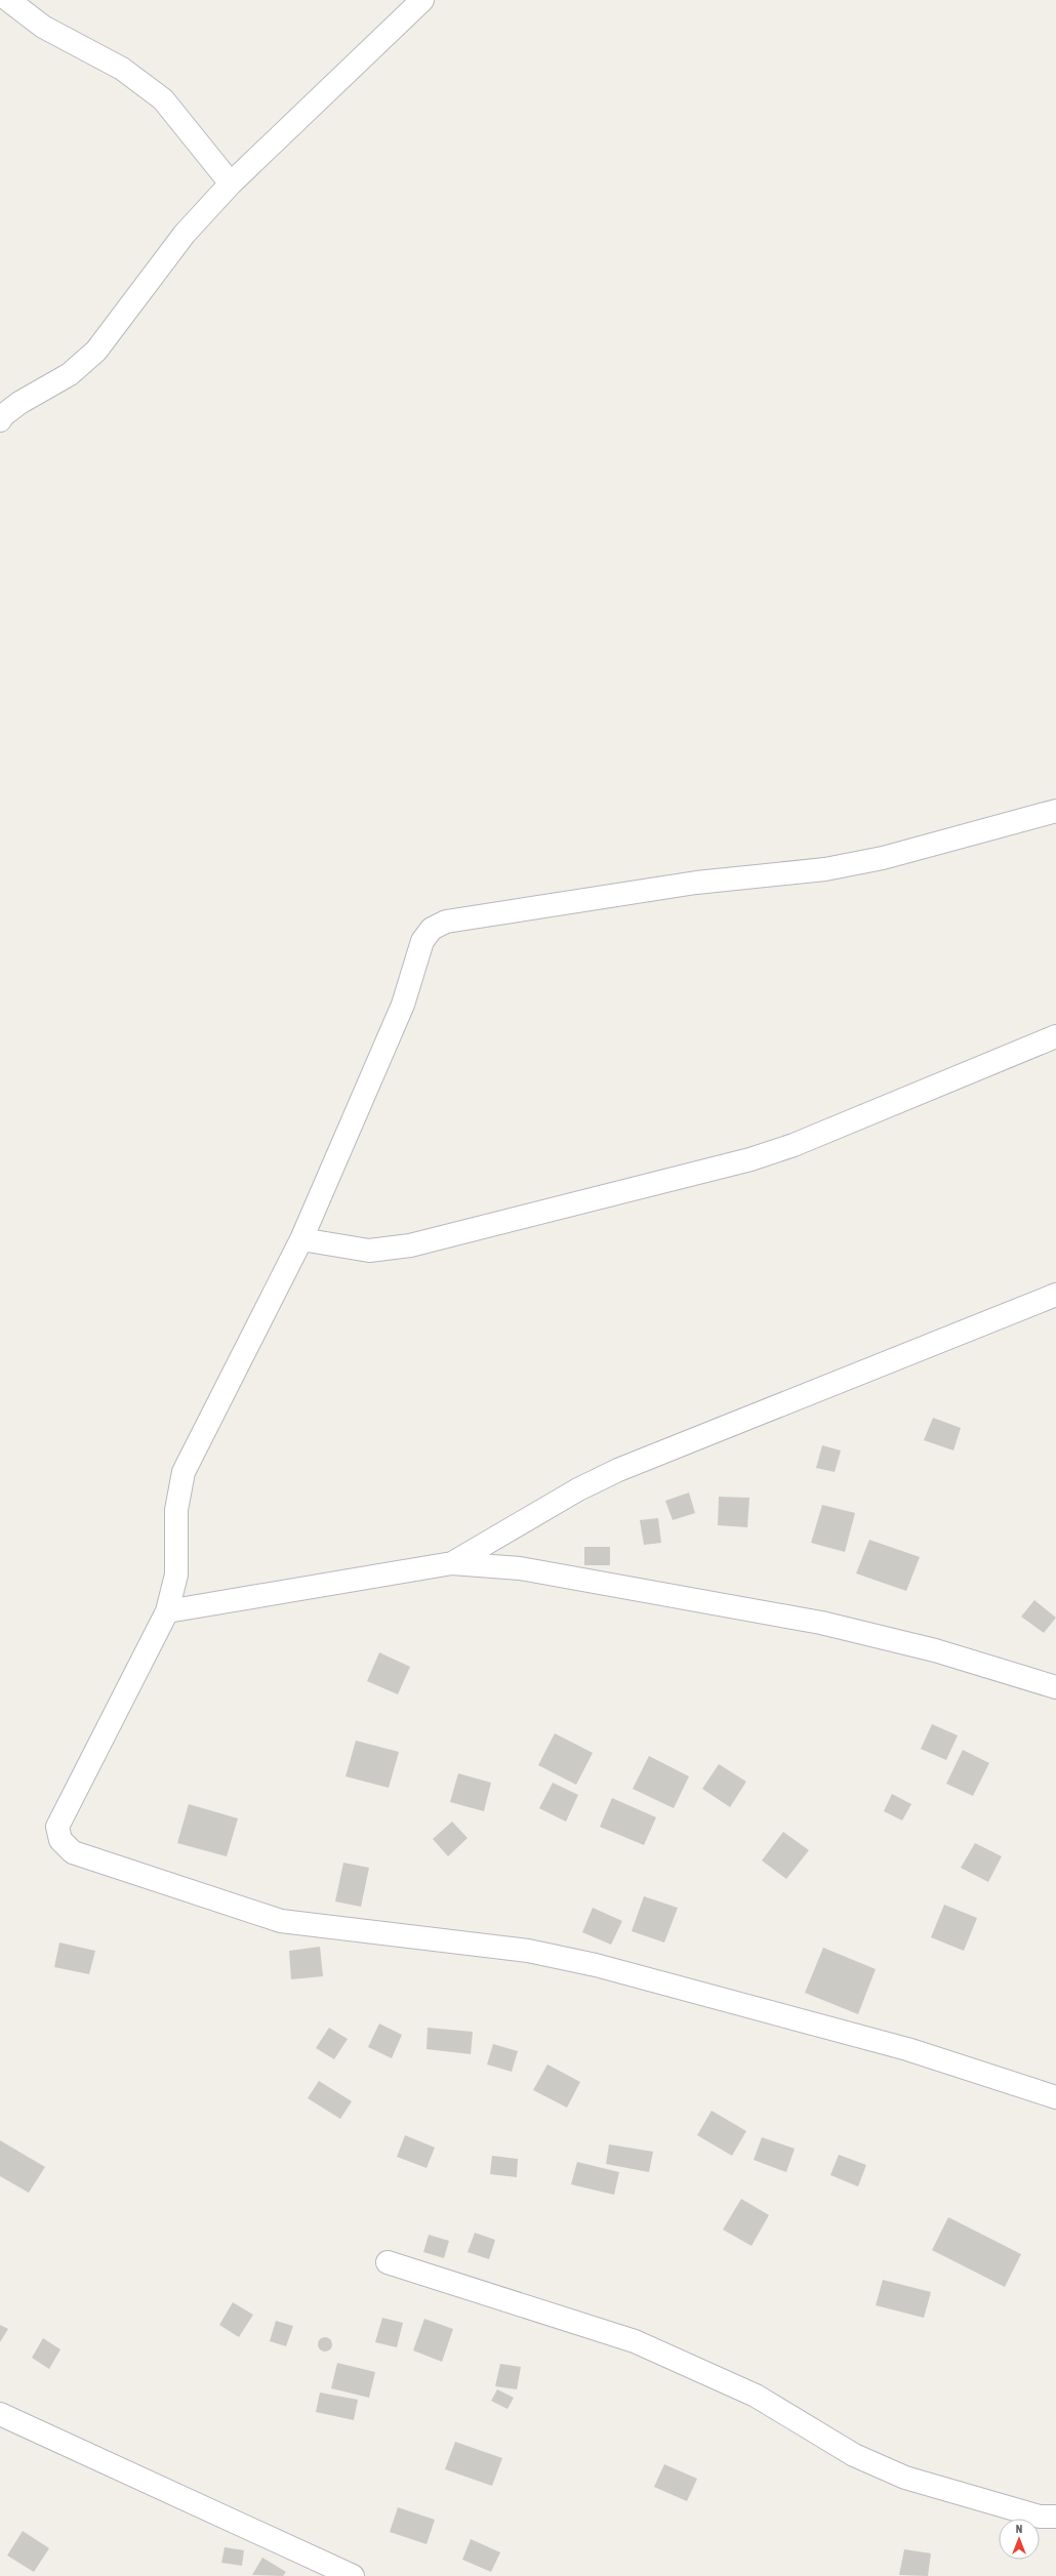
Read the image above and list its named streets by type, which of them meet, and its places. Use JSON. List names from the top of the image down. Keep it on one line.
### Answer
{"north":"top"}
